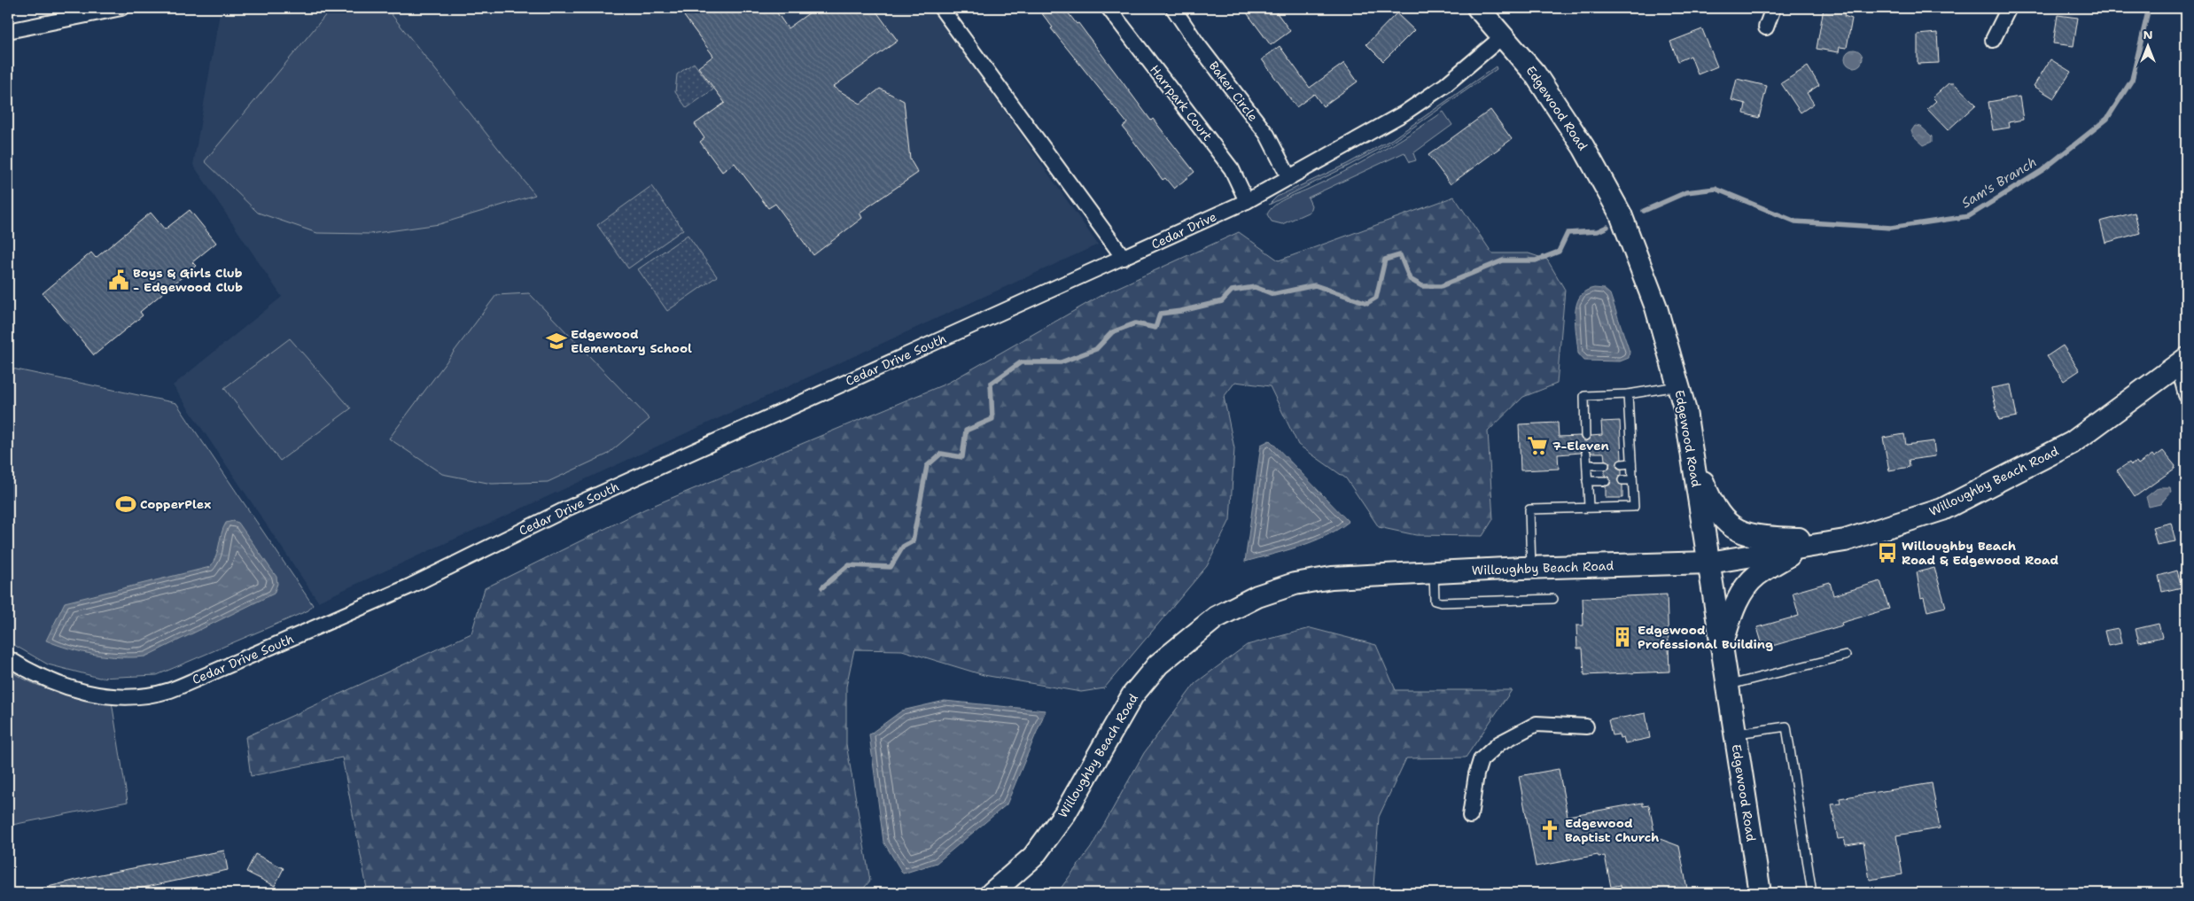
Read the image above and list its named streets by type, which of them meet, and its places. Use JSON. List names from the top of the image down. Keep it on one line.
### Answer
{"streets":{"street":["Baker Circle","Harrpark Court","Edgewood Road","Cedar Drive","Cedar Drive South","Willoughby Beach Road"]},"crossings":[["Baker Circle","Cedar Drive"],["Harrpark Court","Cedar Drive"],["Edgewood Road","Cedar Drive"],["Edgewood Road","Willoughby Beach Road"],["Cedar Drive","Cedar Drive South"]],"water":["Sam's Branch"],"places":{"public building":["Boys & Girls Club - Edgewood Club"],"school or university":["Edgewood Elementary School"],"supermarket":["7-Eleven"],"sports":["CopperPlex"],"bus stop":["Willoughby Beach Road & Edgewood Road"],"building":["Edgewood Professional Building"],"church":["Edgewood Baptist Church"]},"north":"top"}
